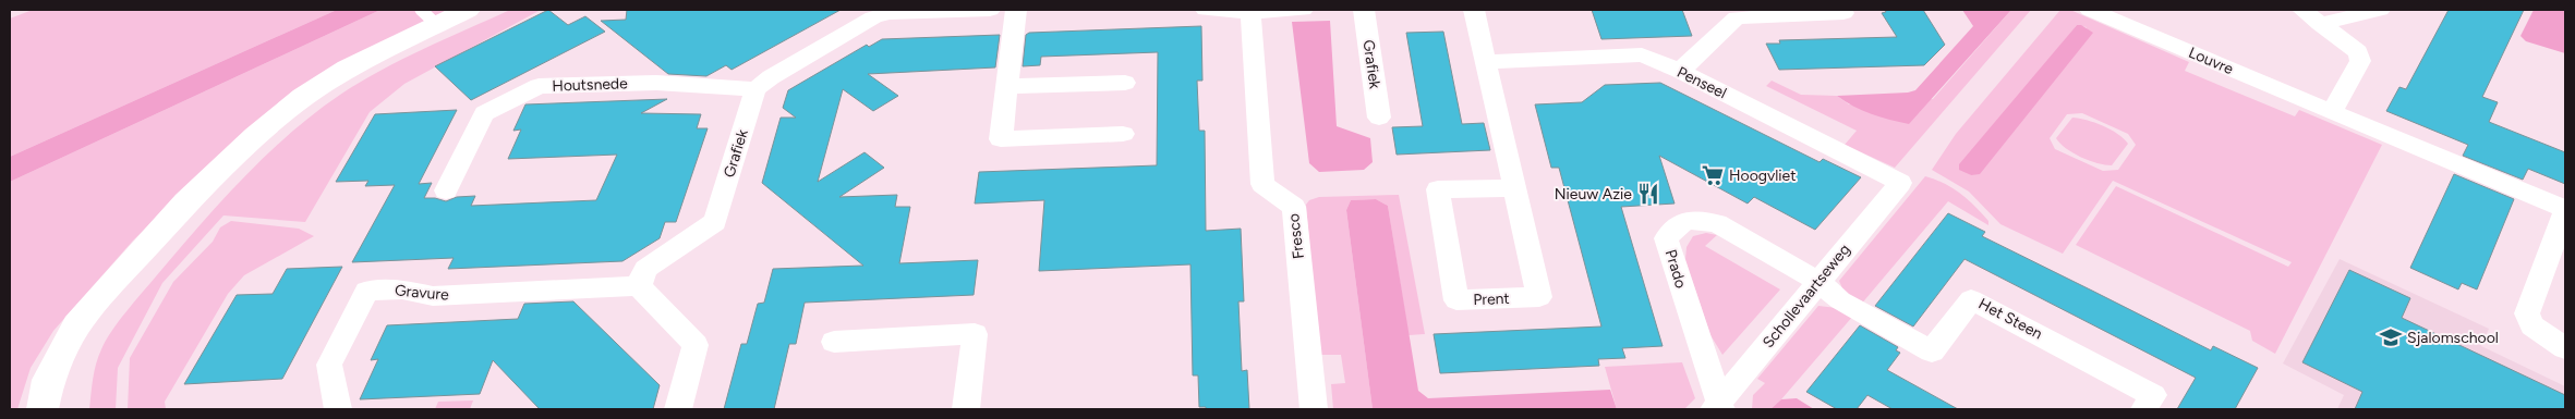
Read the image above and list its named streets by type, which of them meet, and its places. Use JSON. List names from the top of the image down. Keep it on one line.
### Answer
{"streets":{"street":["Louvre","Grafiek","Penseel","Houtsnede","Fresco","Prado","Gravure","Schollevaartseweg","Prent","Het Steen"]},"crossings":[["Grafiek","Houtsnede"],["Grafiek","Gravure"],["Penseel","Schollevaartseweg"],["Penseel","Prent"],["Prado","Schollevaartseweg"],["Prado","Het Steen"],["Schollevaartseweg","Het Steen"]],"places":{"supermarket":["Hoogvliet"],"restaurant":["Nieuw Azie"],"school or university":["Sjalomschool"]}}
